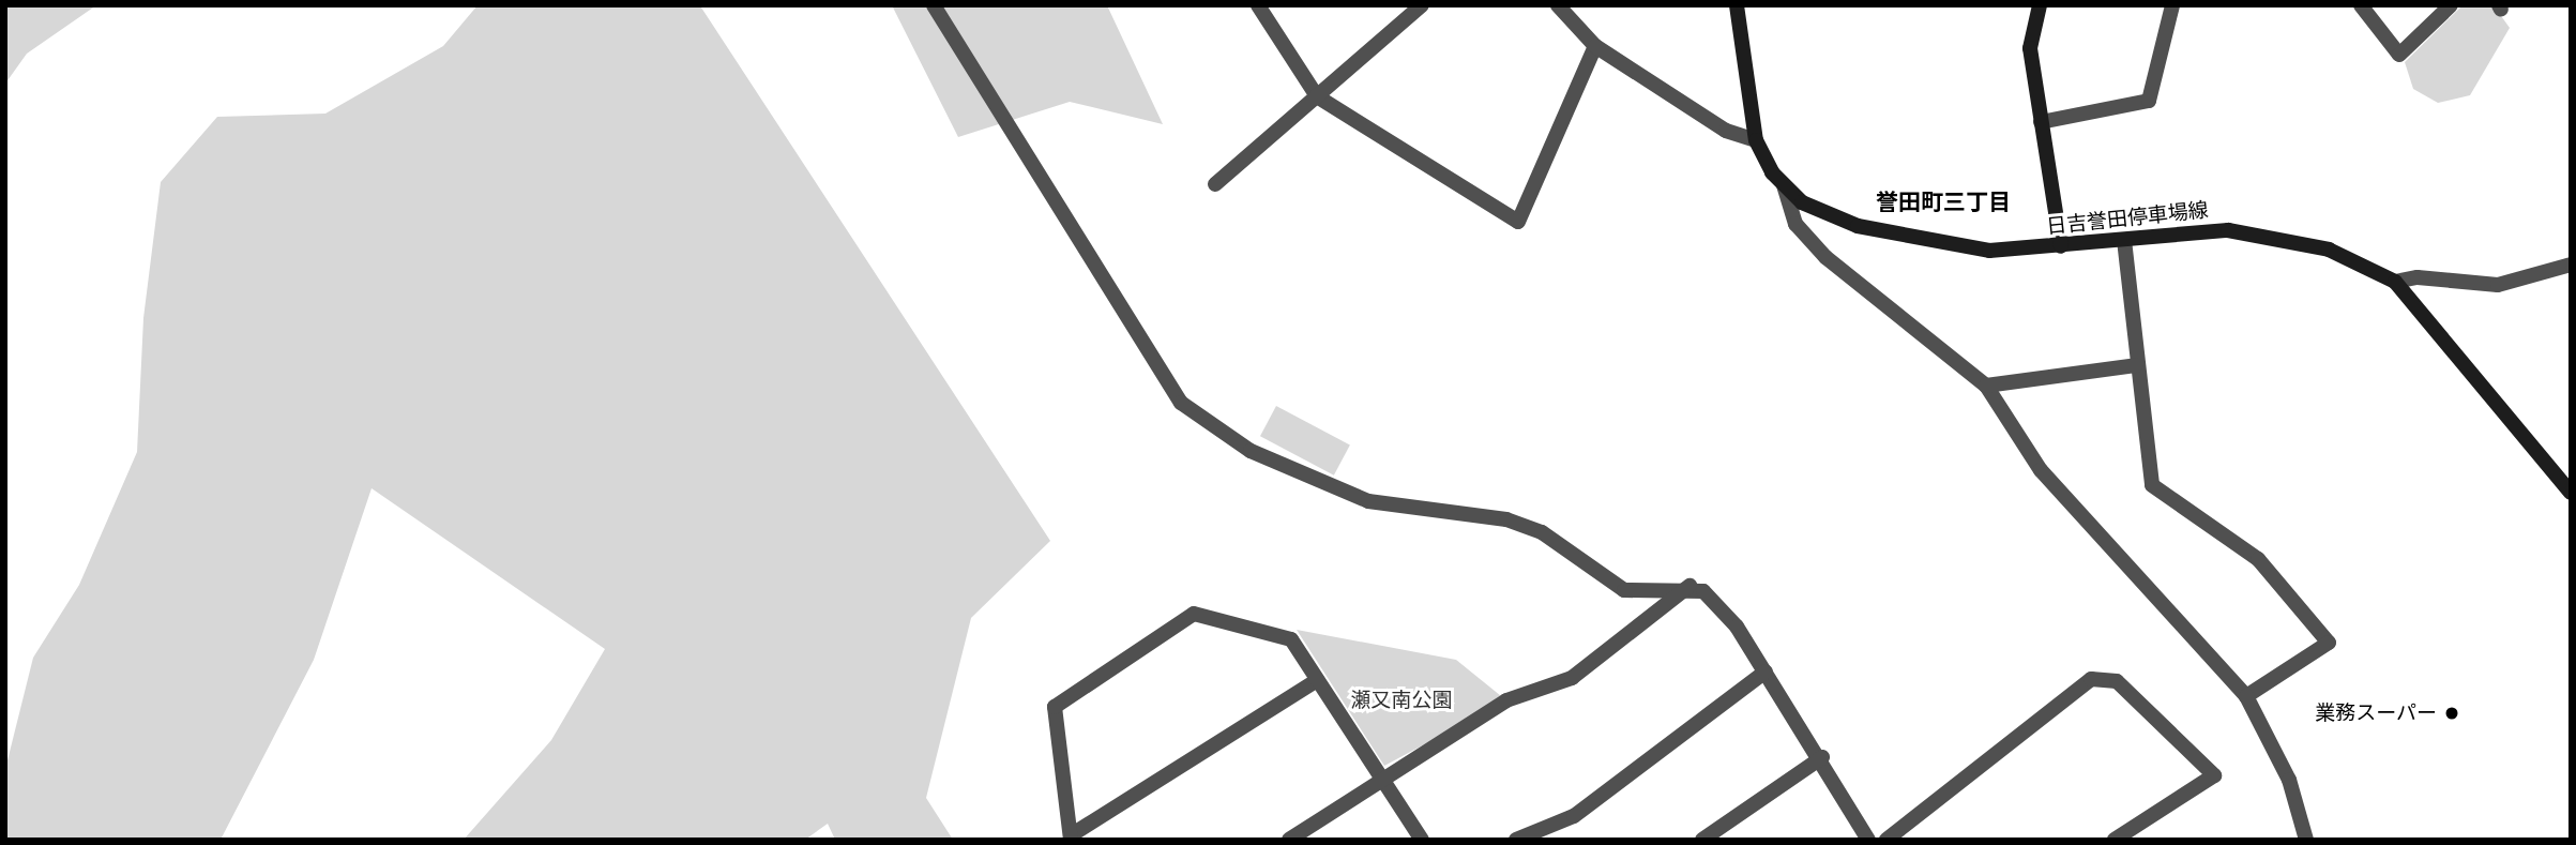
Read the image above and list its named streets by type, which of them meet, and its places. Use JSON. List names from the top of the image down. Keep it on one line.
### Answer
{"streets":{"main road":["日吉誉田停車場線"]},"districts":["誉田町三丁目"],"parks":["瀬又南公園"],"places":["業務スーパー"]}
